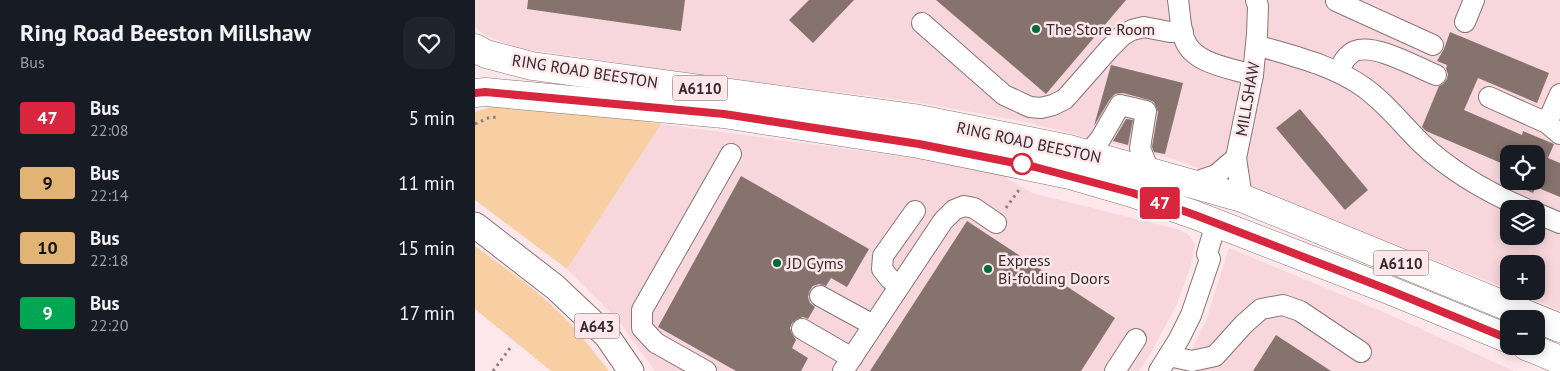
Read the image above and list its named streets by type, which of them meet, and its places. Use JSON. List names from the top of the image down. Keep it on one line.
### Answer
{"streets":{"highway":["RING ROAD BEESTON","A6110"],"main road":["A643"],"street":["MILLSHAW"]},"crossings":[["RING ROAD BEESTON","MILLSHAW"]],"places":["The Store Room","JD Gyms","Express Bi-folding Doors"],"lines":["bus line 47"],"page":{"heading":["Ring Road Beeston Millshaw","Bus"],"on_map":"47","list":[{"mark":"47","name":"Bus","note":"22:08","value":"5 min"},{"mark":"9","name":"Bus","note":"22:14","value":"11 min"},{"mark":"10","name":"Bus","note":"22:18","value":"15 min"},{"mark":"9","name":"Bus","note":"22:20","value":"17 min"}],"map_buttons":["+","−"]}}
